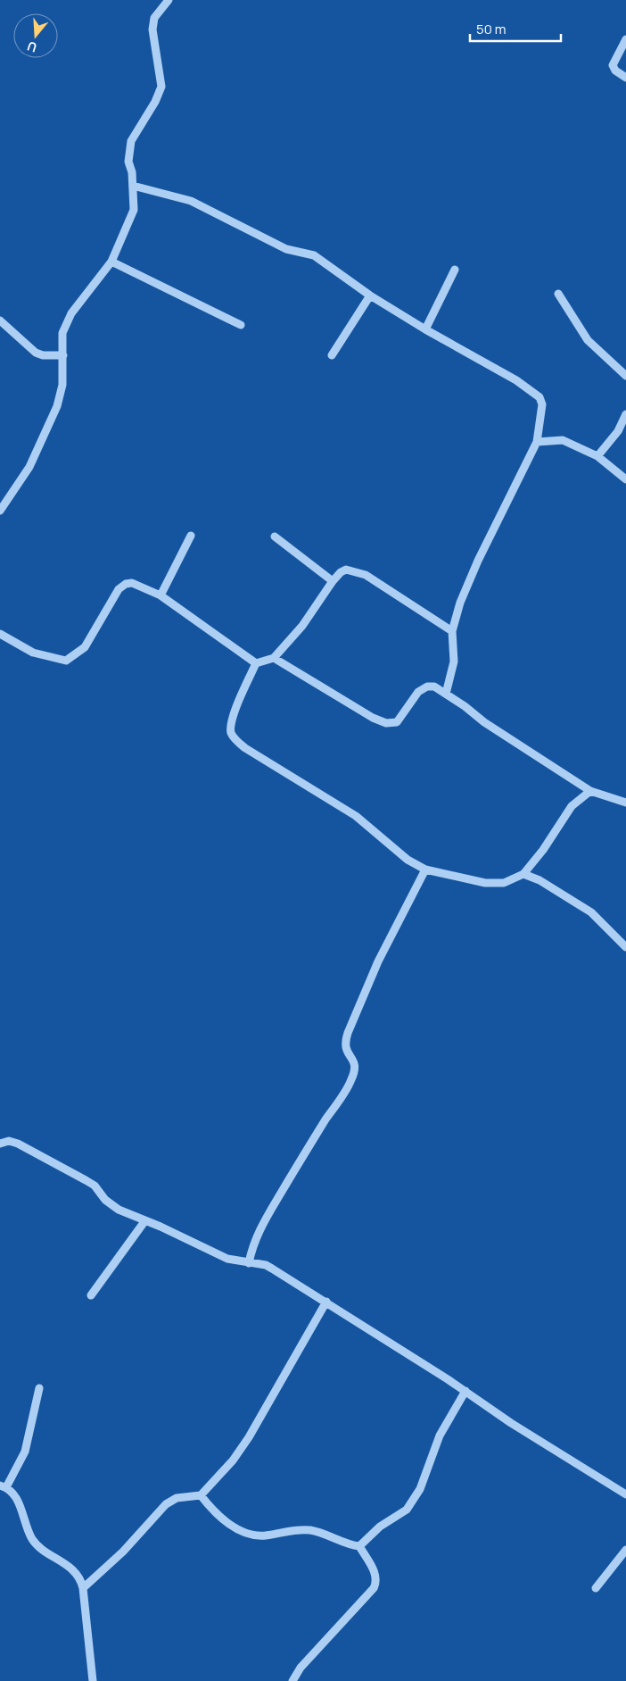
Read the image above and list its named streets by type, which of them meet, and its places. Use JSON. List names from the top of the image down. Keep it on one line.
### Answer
{"scale_bar":"50 m","north":"bottom"}
